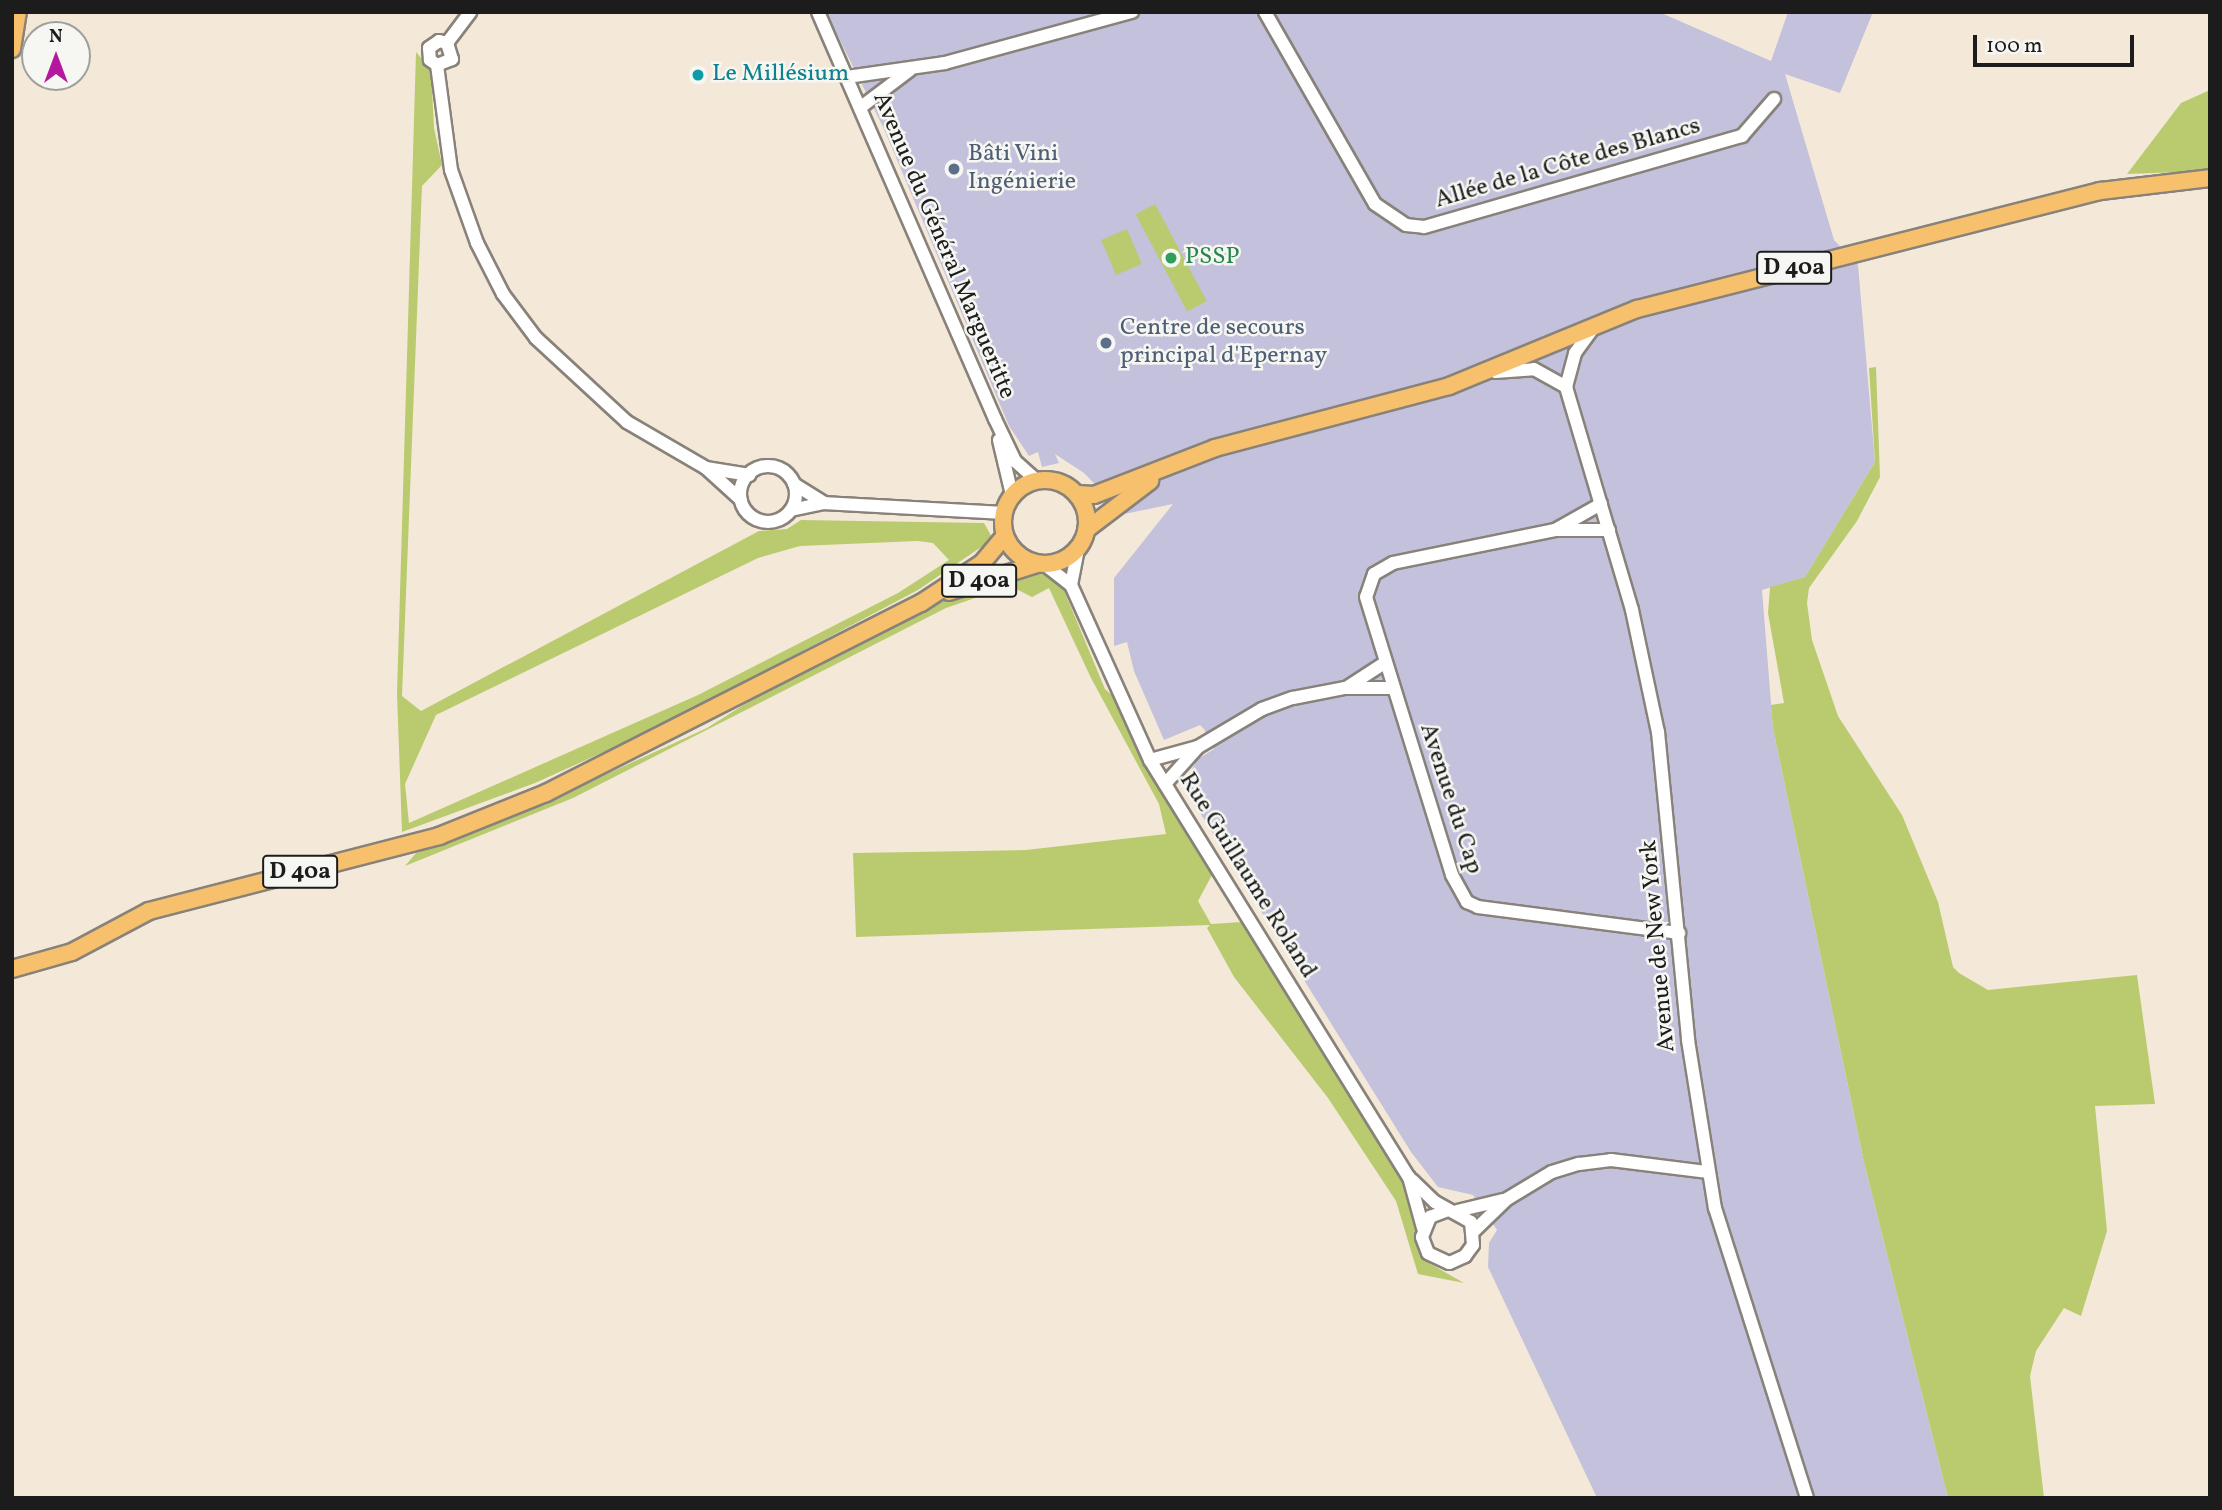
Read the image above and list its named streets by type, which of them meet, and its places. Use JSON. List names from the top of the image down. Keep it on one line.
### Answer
{"streets":{"main road":["D 40a"],"street":["Allée de la Côte des Blancs","Avenue du Général Margueritte","Avenue du Cap","Rue Guillaume Roland","Avenue de New York"]},"crossings":[["Avenue du Général Margueritte","D 40a"],["Avenue du Cap","Avenue de New York"]],"places":["Le Millésium","Bâti Vini Ingénierie","PSSP","Centre de secours principal d'Epernay"],"scale_bar":"100 m","north":"top"}
